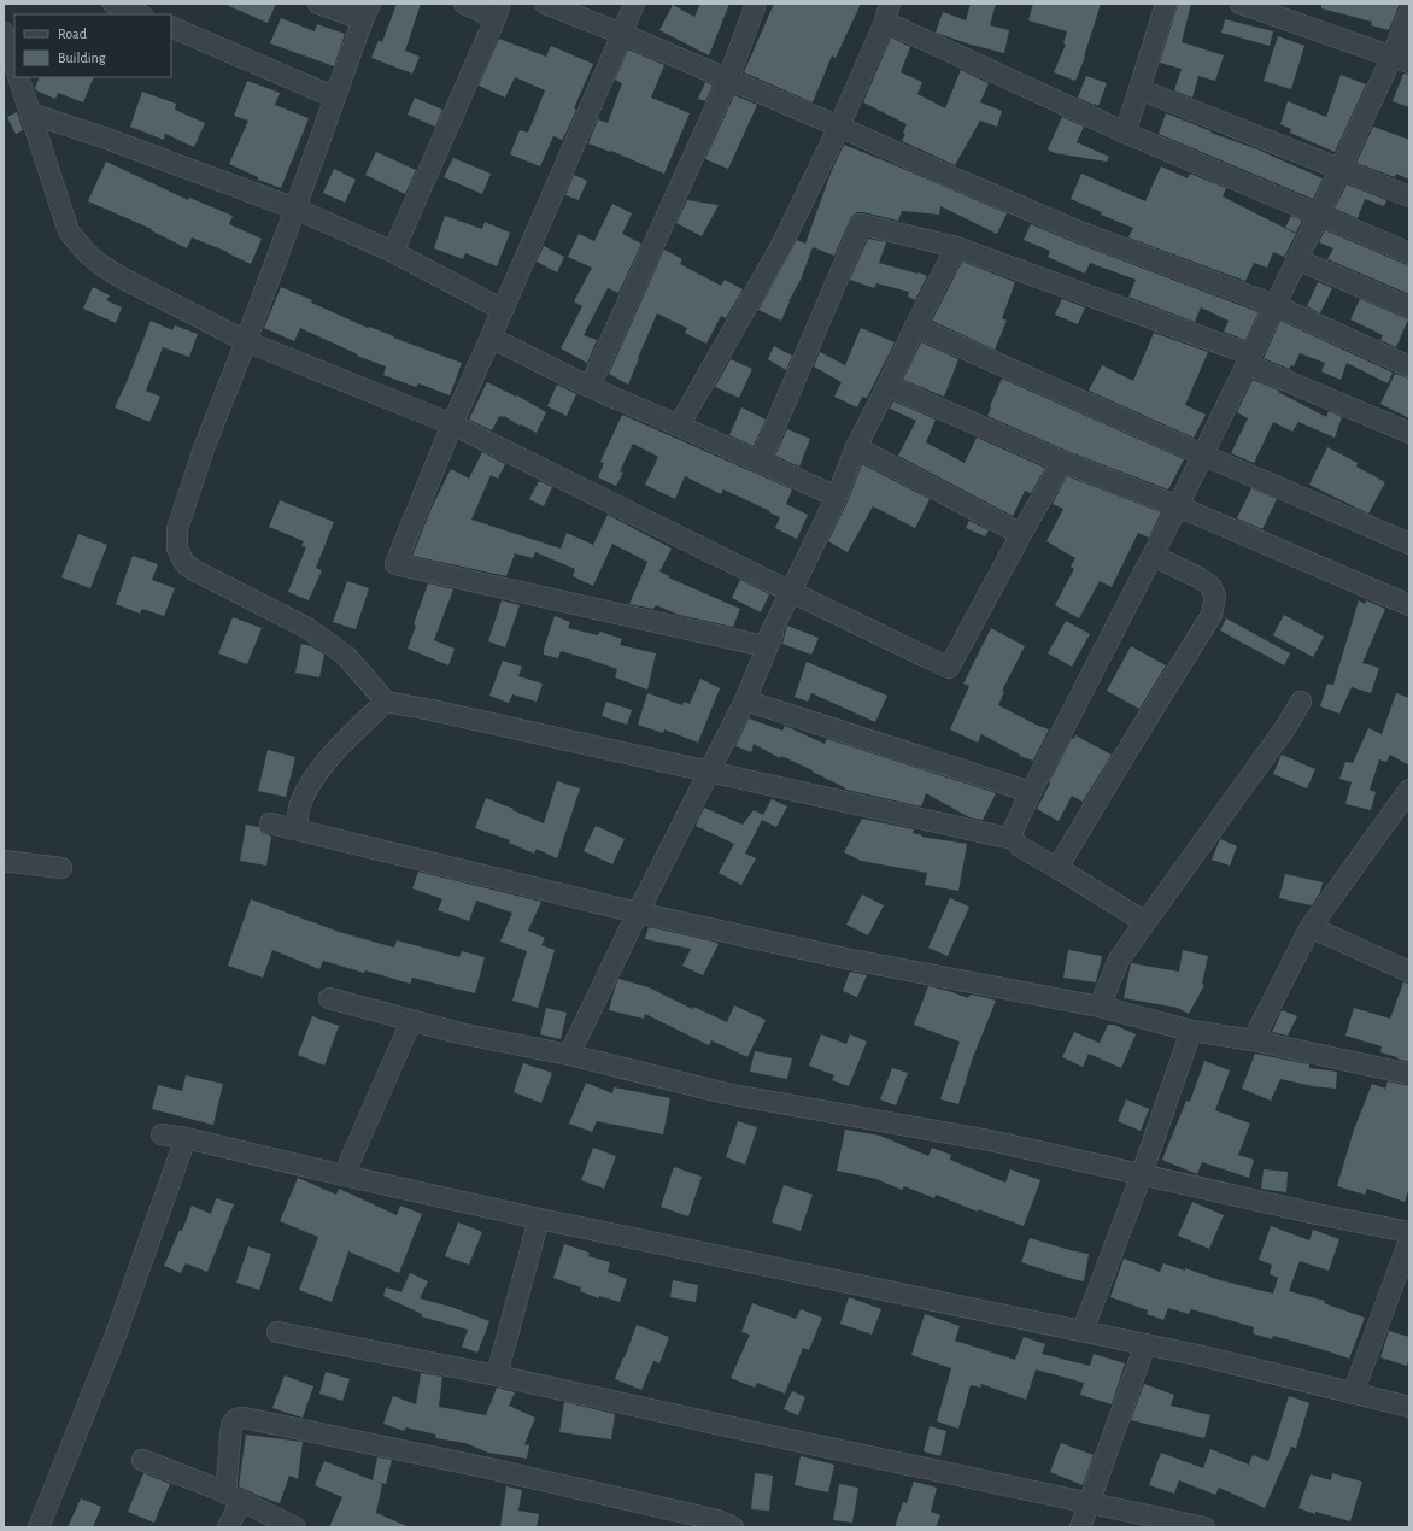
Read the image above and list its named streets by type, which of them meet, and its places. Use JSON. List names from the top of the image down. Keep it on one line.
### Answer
{"legend":["Road","Building"]}
